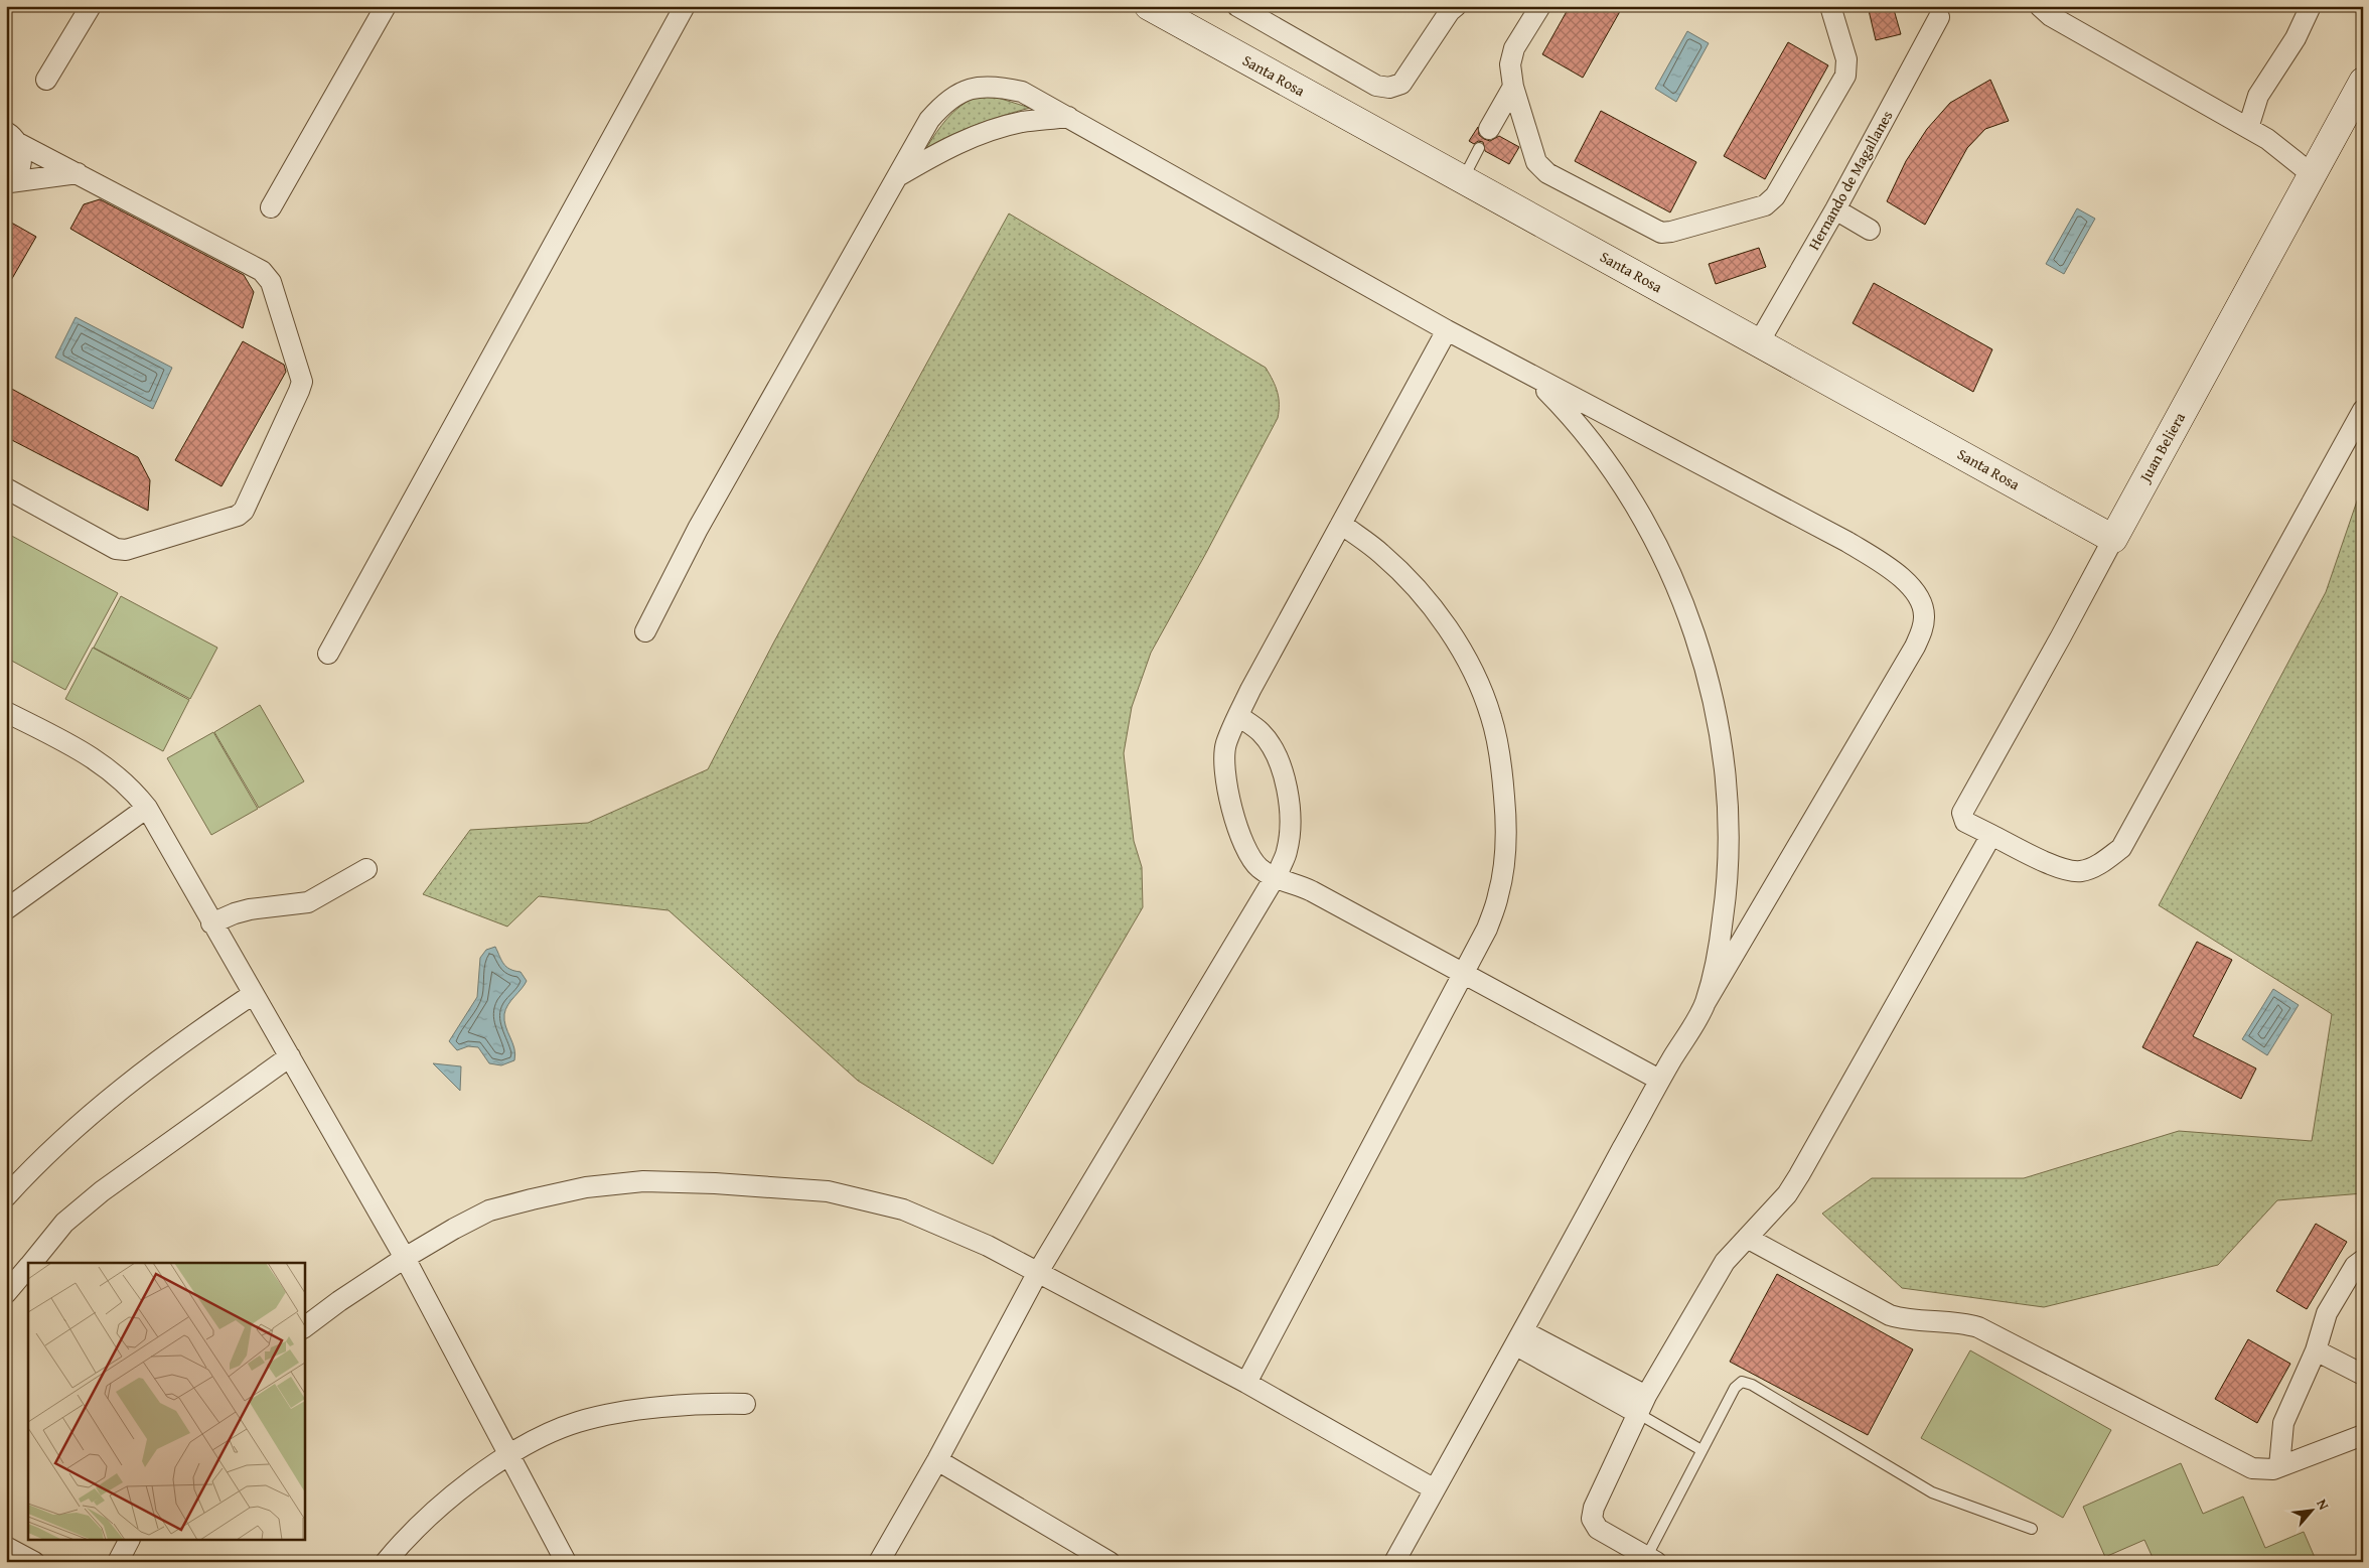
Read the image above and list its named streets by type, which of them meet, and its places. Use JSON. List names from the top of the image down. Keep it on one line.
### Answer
{"streets":{"street":["Santa Rosa","Hernando de Magallanes","Juan Beliera"]},"crossings":[["Santa Rosa","Hernando de Magallanes"],["Santa Rosa","Juan Beliera"]],"north":"top right"}
